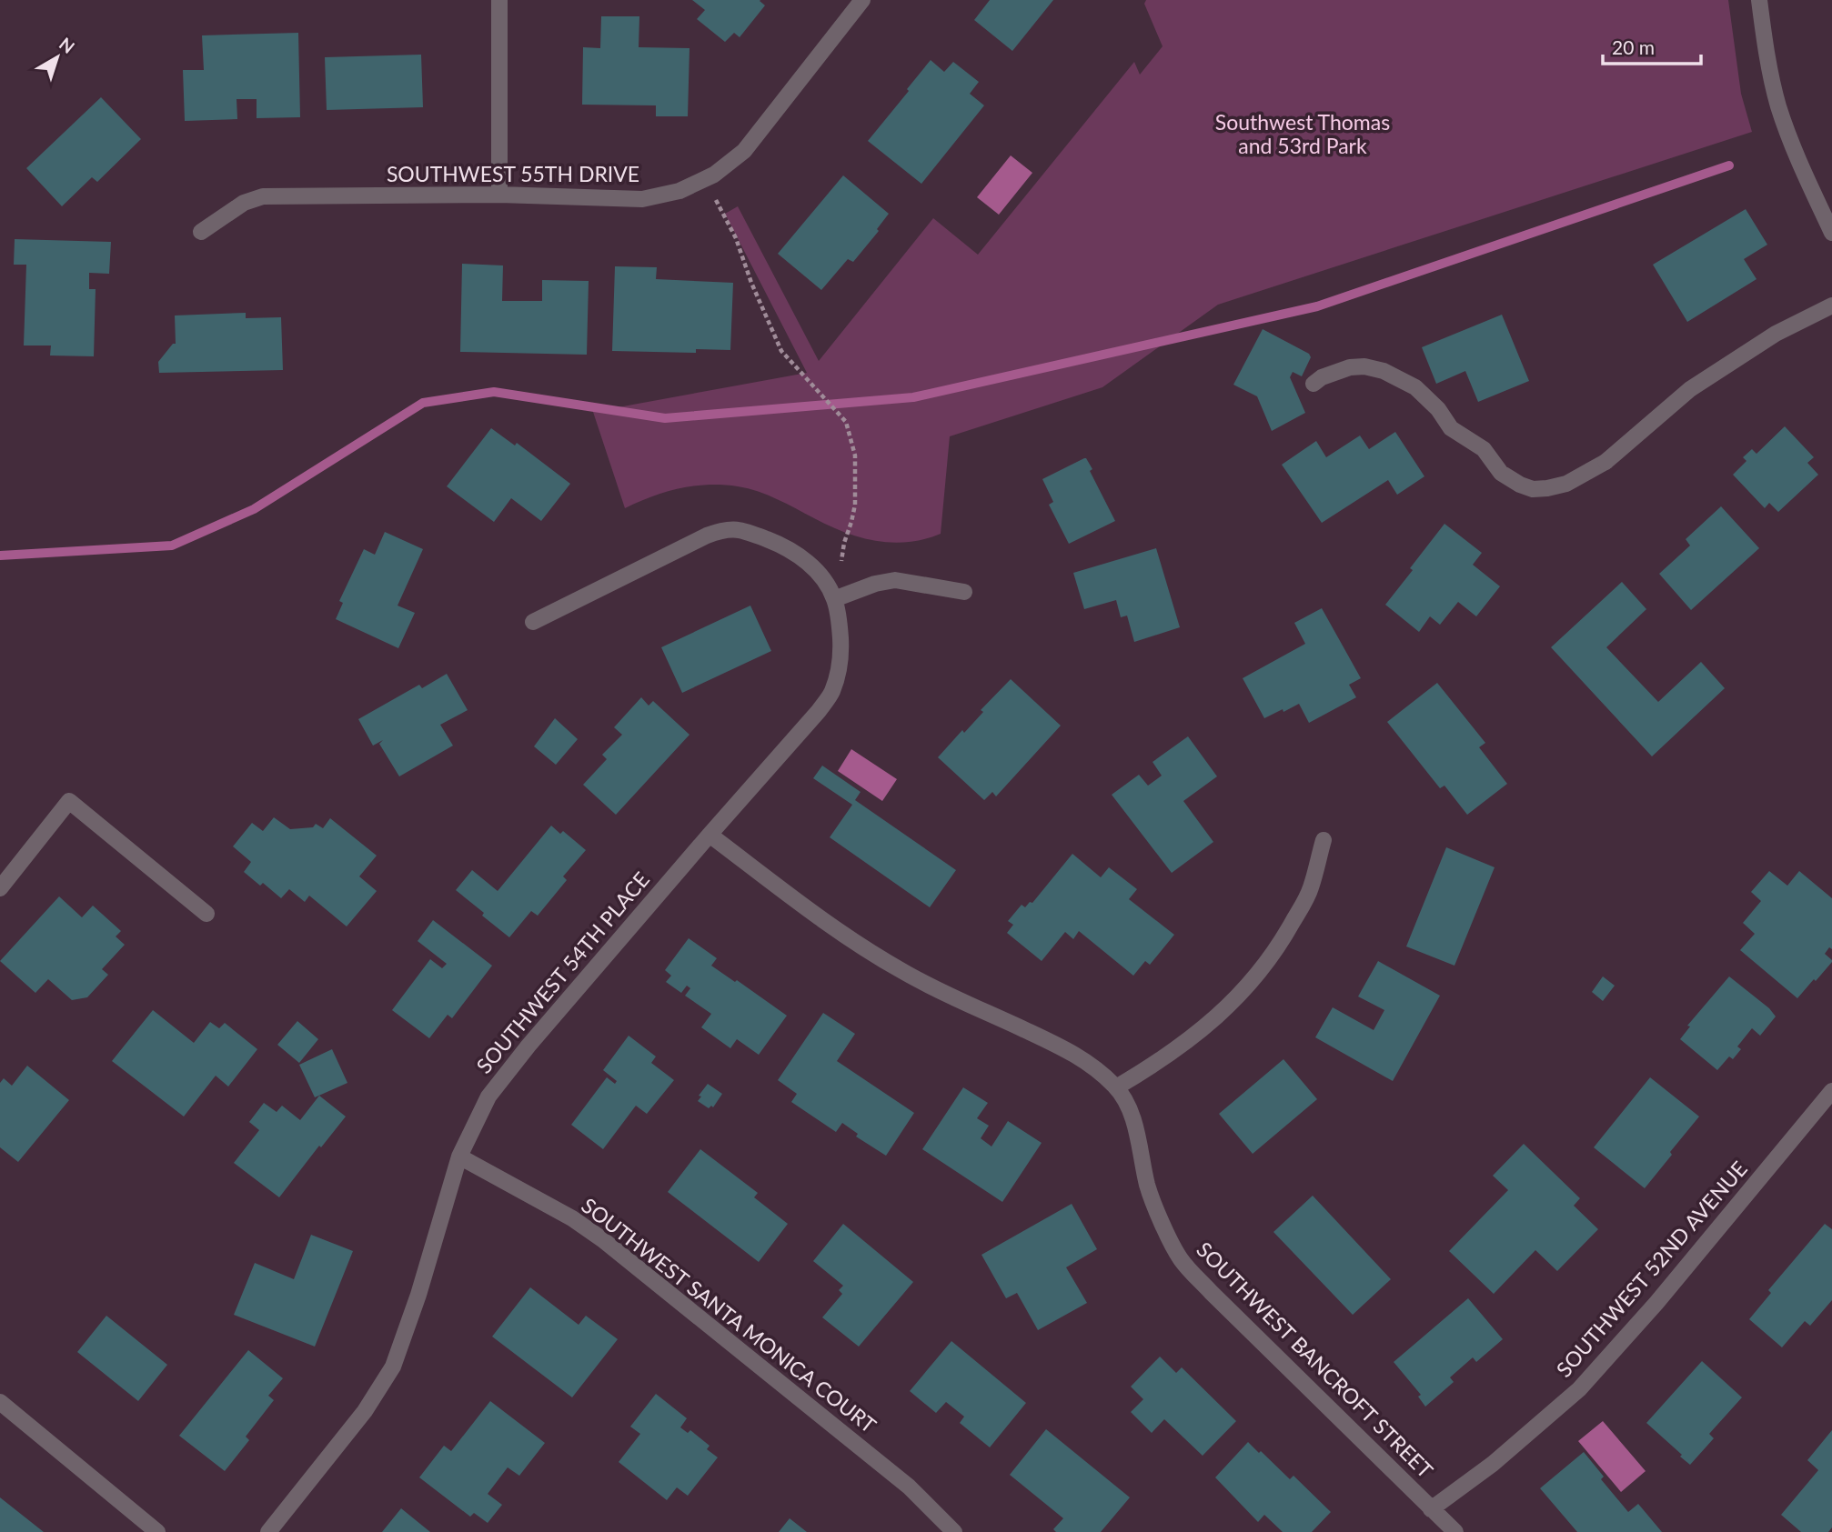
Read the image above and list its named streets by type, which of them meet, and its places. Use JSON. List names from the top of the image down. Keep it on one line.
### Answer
{"streets":{"street":["SOUTHWEST 55TH DRIVE","SOUTHWEST 54TH PLACE","SOUTHWEST 52ND AVENUE","SOUTHWEST SANTA MONICA COURT","SOUTHWEST BANCROFT STREET"]},"crossings":[["SOUTHWEST 54TH PLACE","SOUTHWEST SANTA MONICA COURT"],["SOUTHWEST 54TH PLACE","SOUTHWEST BANCROFT STREET"],["SOUTHWEST 52ND AVENUE","SOUTHWEST BANCROFT STREET"]],"parks":["Southwest Thomas and 53rd Park"],"scale_bar":"20 m","north":"top right"}
